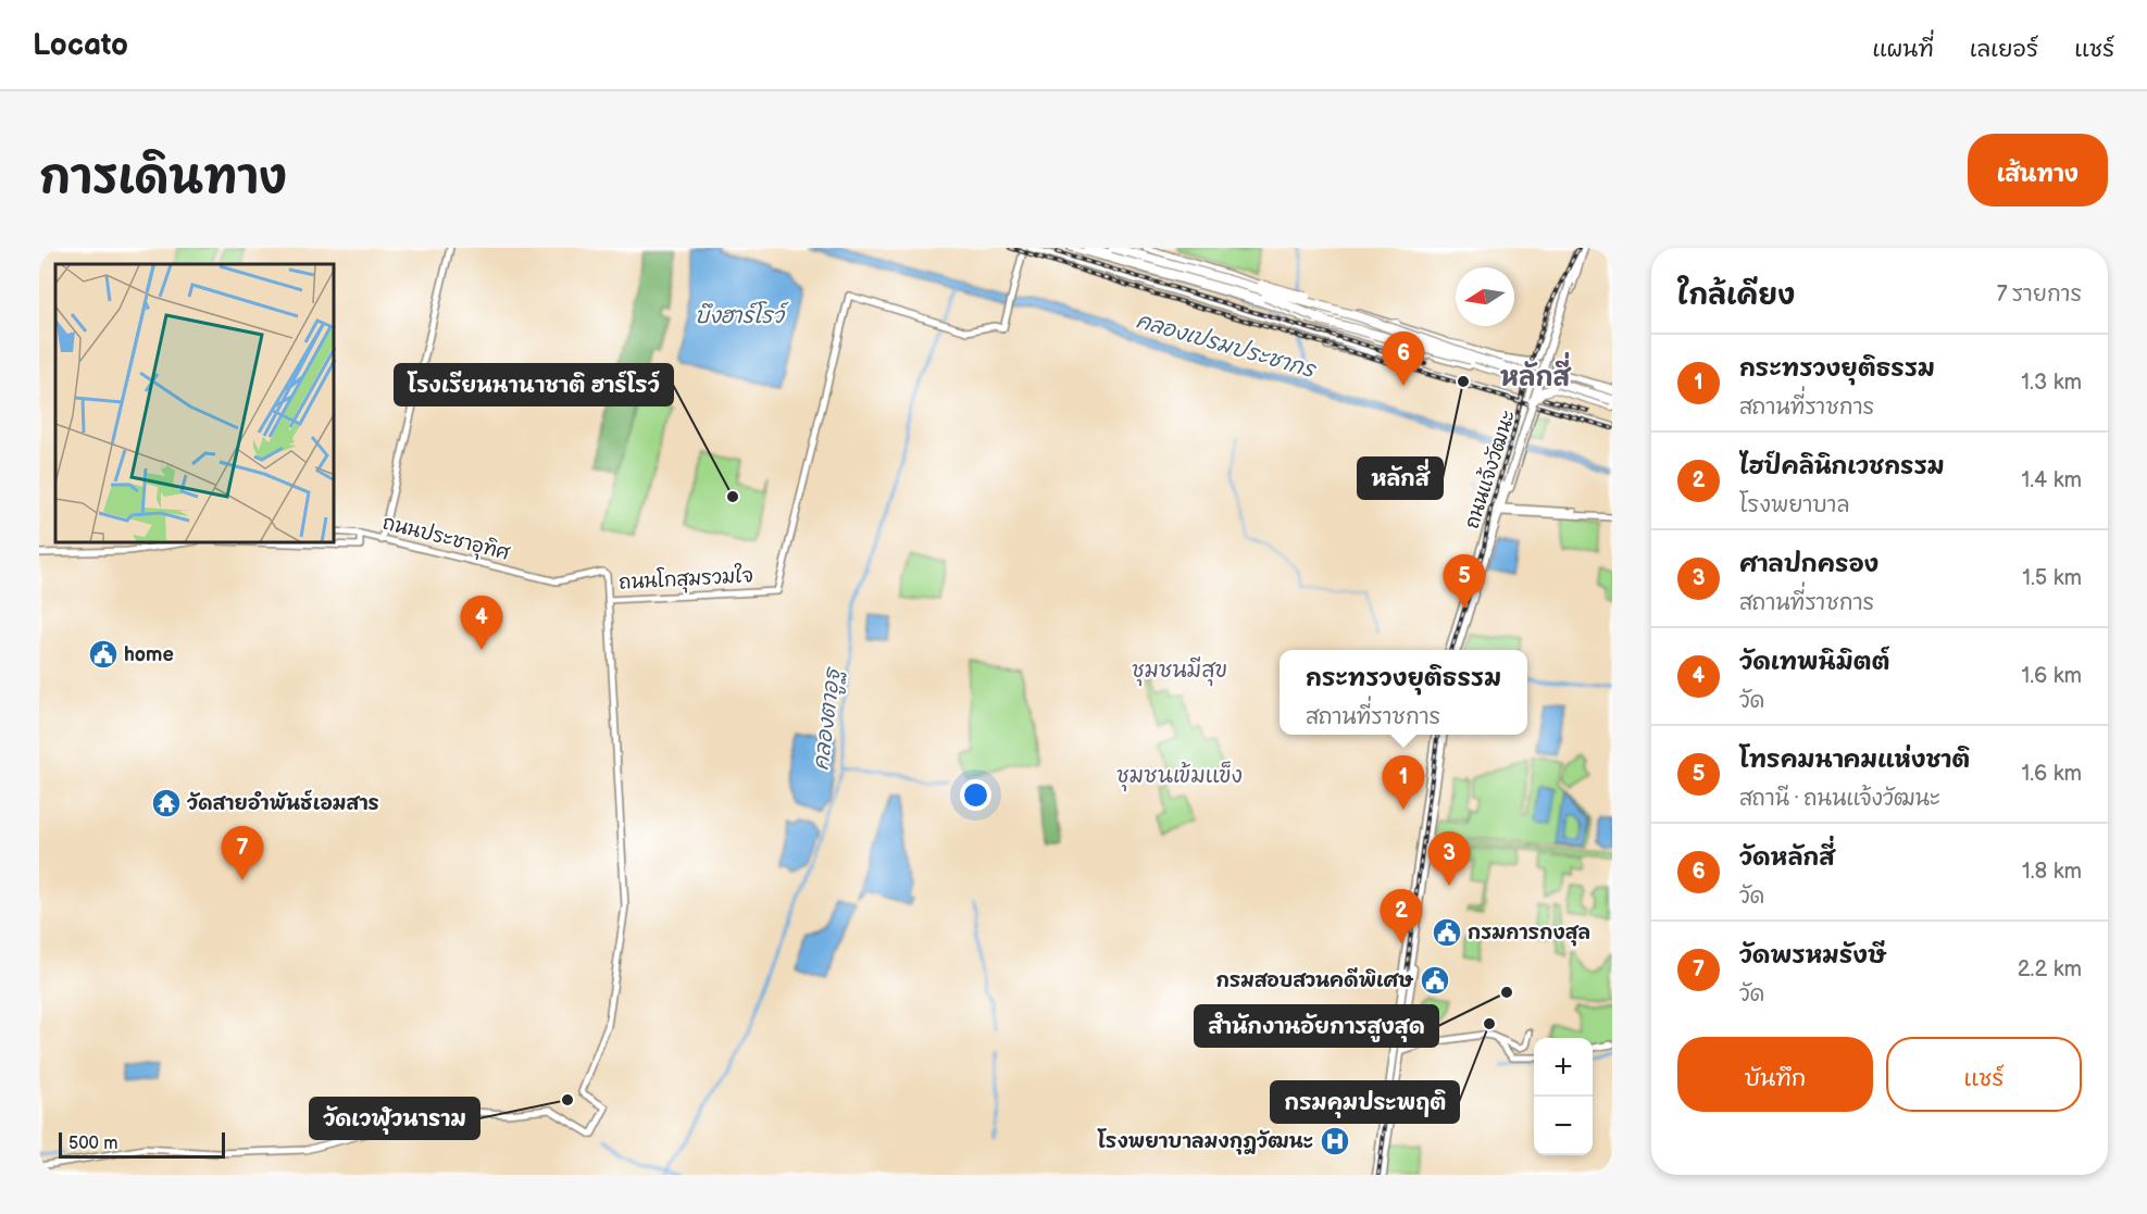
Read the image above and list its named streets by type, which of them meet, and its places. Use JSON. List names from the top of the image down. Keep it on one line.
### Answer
{"streets":{"main road":["ถนนแจ้งวัฒนะ"],"street":["ถนนประชาอุทิศ","ถนนโกสุมรวมใจ"]},"crossings":[["ถนนประชาอุทิศ","ถนนโกสุมรวมใจ"]],"districts":["หลักสี่","ชุมชนมีสุข","ชุมชนเข้มแข็ง"],"water":["บึงฮาร์โรว์","คลองเปรมประชากร","คลองตาอูฐ"],"places":{"other":["หลักสี่","โรงเรียนนานาชาติ ฮาร์โรว์","สำนักงานอัยการสูงสุด","กรมคุมประพฤติ","วัดเวฬุวนาราม"],"public building":["home","กรมการกงสุล","กรมสอบสวนคดีพิเศษ"],"temple":["วัดสายอำพันธ์เอมสาร"],"hospital":["โรงพยาบาลมงกุฎวัฒนะ"]},"scale_bar":"500 m","north":"left","page":{"header":"Locato","nav":["แผนที่","เลเยอร์","แชร์"],"title":"การเดินทาง","buttons":["เส้นทาง",["บันทึก","แชร์"]],"heading":["ใกล้เคียง","7 รายการ"],"pins":["6","5","4","1","7","3","2"],"list":[{"mark":"1","name":"กระทรวงยุติธรรม","note":"สถานที่ราชการ","value":"1.3 km"},{"mark":"2","name":"ไฮป์คลินิกเวชกรรม","note":"โรงพยาบาล","value":"1.4 km"},{"mark":"3","name":"ศาลปกครอง","note":"สถานที่ราชการ","value":"1.5 km"},{"mark":"4","name":"วัดเทพนิมิตต์","note":"วัด","value":"1.6 km"},{"mark":"5","name":"โทรคมนาคมแห่งชาติ","note":"สถานี · ถนนแจ้งวัฒนะ","value":"1.6 km"},{"mark":"6","name":"วัดหลักสี่","note":"วัด","value":"1.8 km"},{"mark":"7","name":"วัดพรหมรังษี","note":"วัด","value":"2.2 km"}],"popup":["กระทรวงยุติธรรม","สถานที่ราชการ"],"map_buttons":["+","−"],"scale":"500 m"}}
